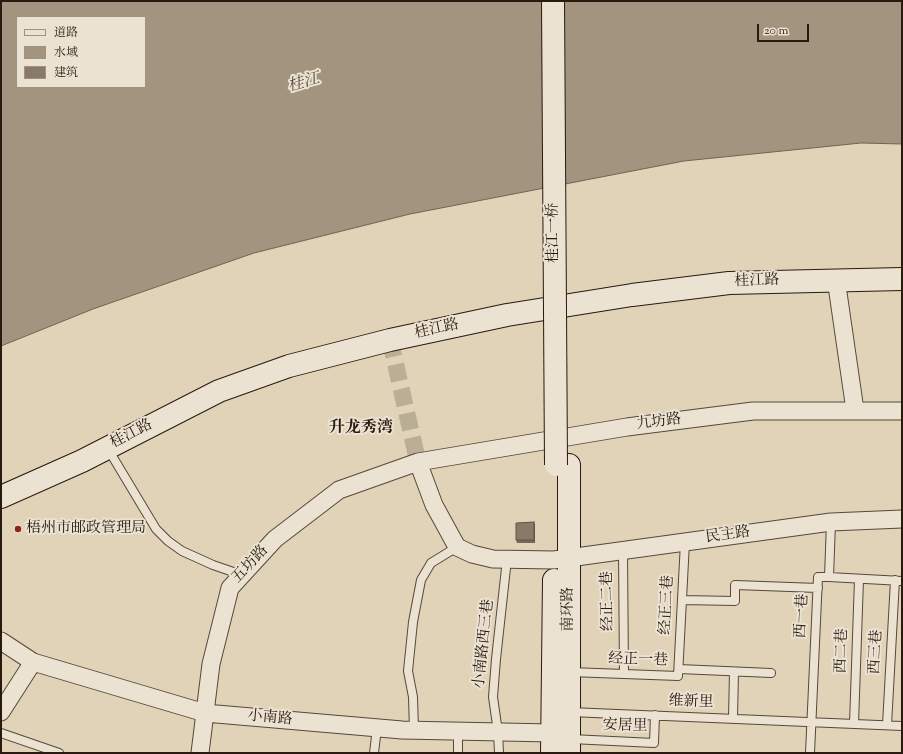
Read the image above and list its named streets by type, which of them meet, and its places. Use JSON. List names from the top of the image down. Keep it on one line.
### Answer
{"streets":{"main road":["桂江一桥","桂江路","南环路"],"street":["九坊路","民主路","五坊路","小南路"],"lane":["经正二巷","经正三巷","西一巷","小南路西三巷","西二巷","西三巷","经正一巷","维新里","安居里"]},"crossings":[["桂江一桥","南环路"],["九坊路","五坊路"],["民主路","经正二巷"],["民主路","经正三巷"],["民主路","南环路"],["民主路","小南路西三巷"],["五坊路","小南路"],["经正二巷","经正一巷"],["经正三巷","经正一巷"],["南环路","经正一巷"],["南环路","维新里"],["南环路","小南路"],["南环路","安居里"],["西一巷","维新里"],["小南路西三巷","小南路"],["西二巷","维新里"],["西三巷","维新里"],["维新里","安居里"],["小南路","安居里"]],"districts":["升龙秀湾"],"water":["桂江"],"places":["梧州市邮政管理局"],"legend":["道路","水域","建筑"],"scale_bar":"20 m"}
